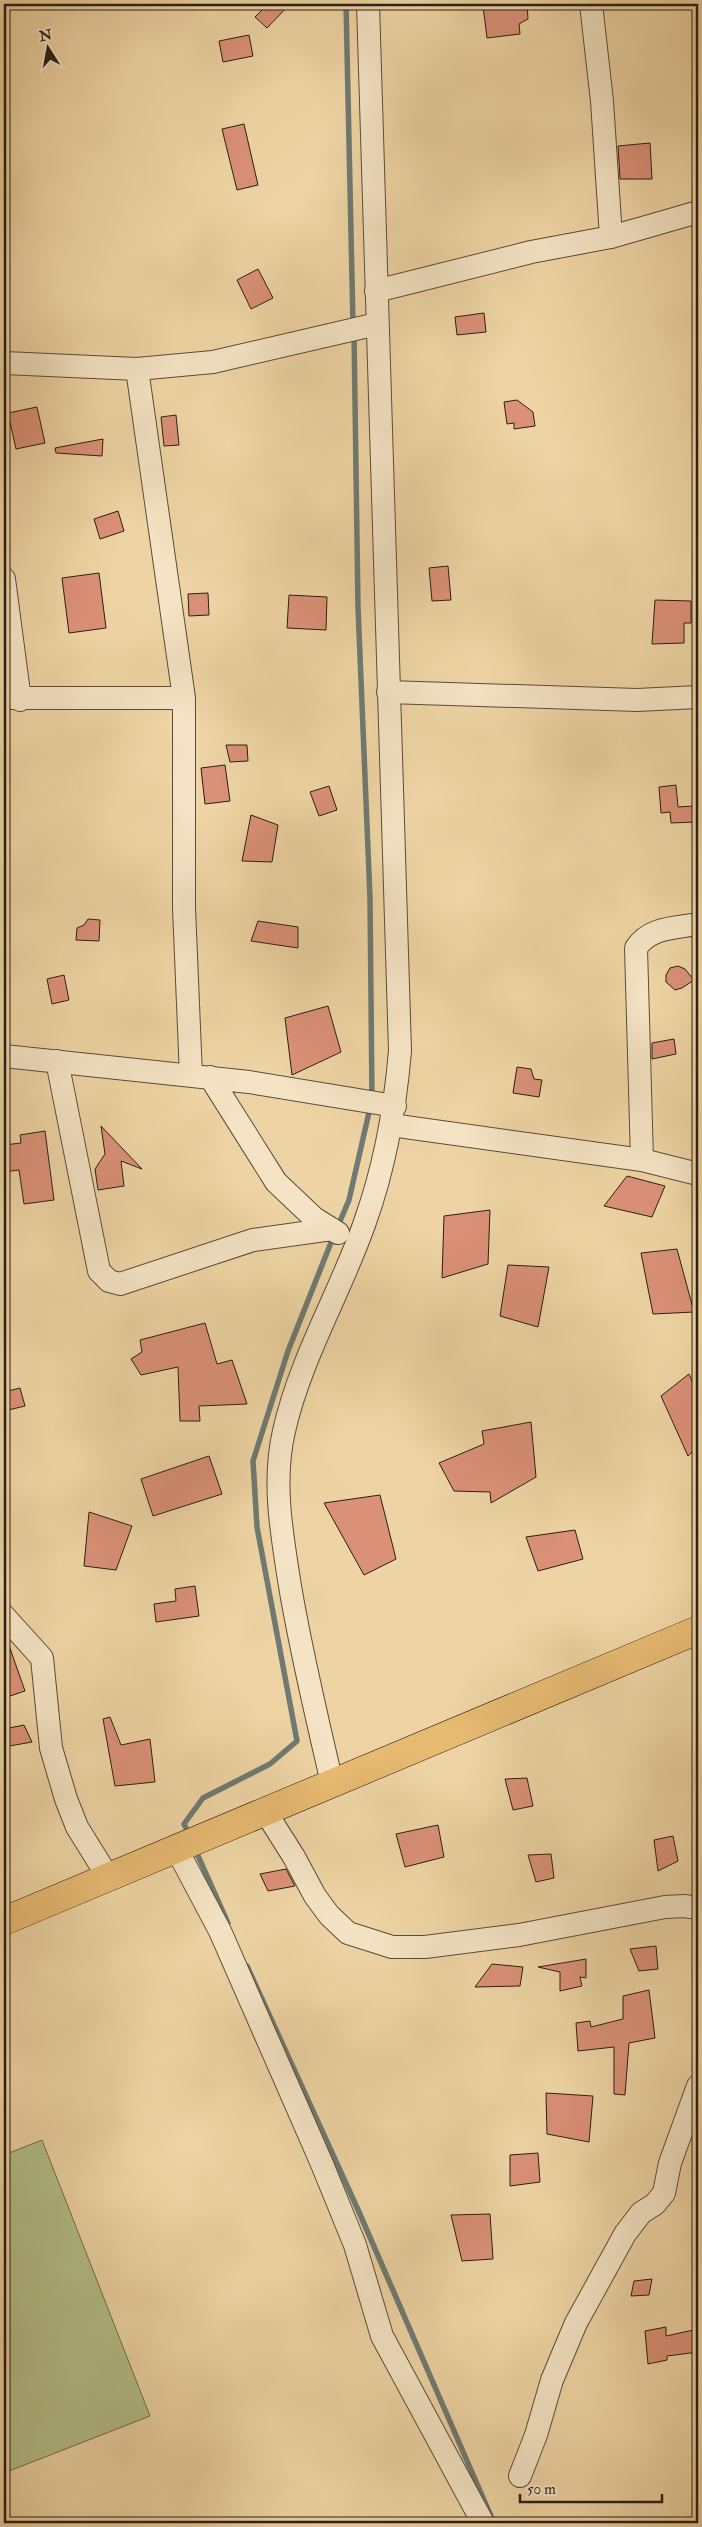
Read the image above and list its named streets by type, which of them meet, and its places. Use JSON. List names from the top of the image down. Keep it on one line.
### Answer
{"scale_bar":"50 m","north":"top"}
